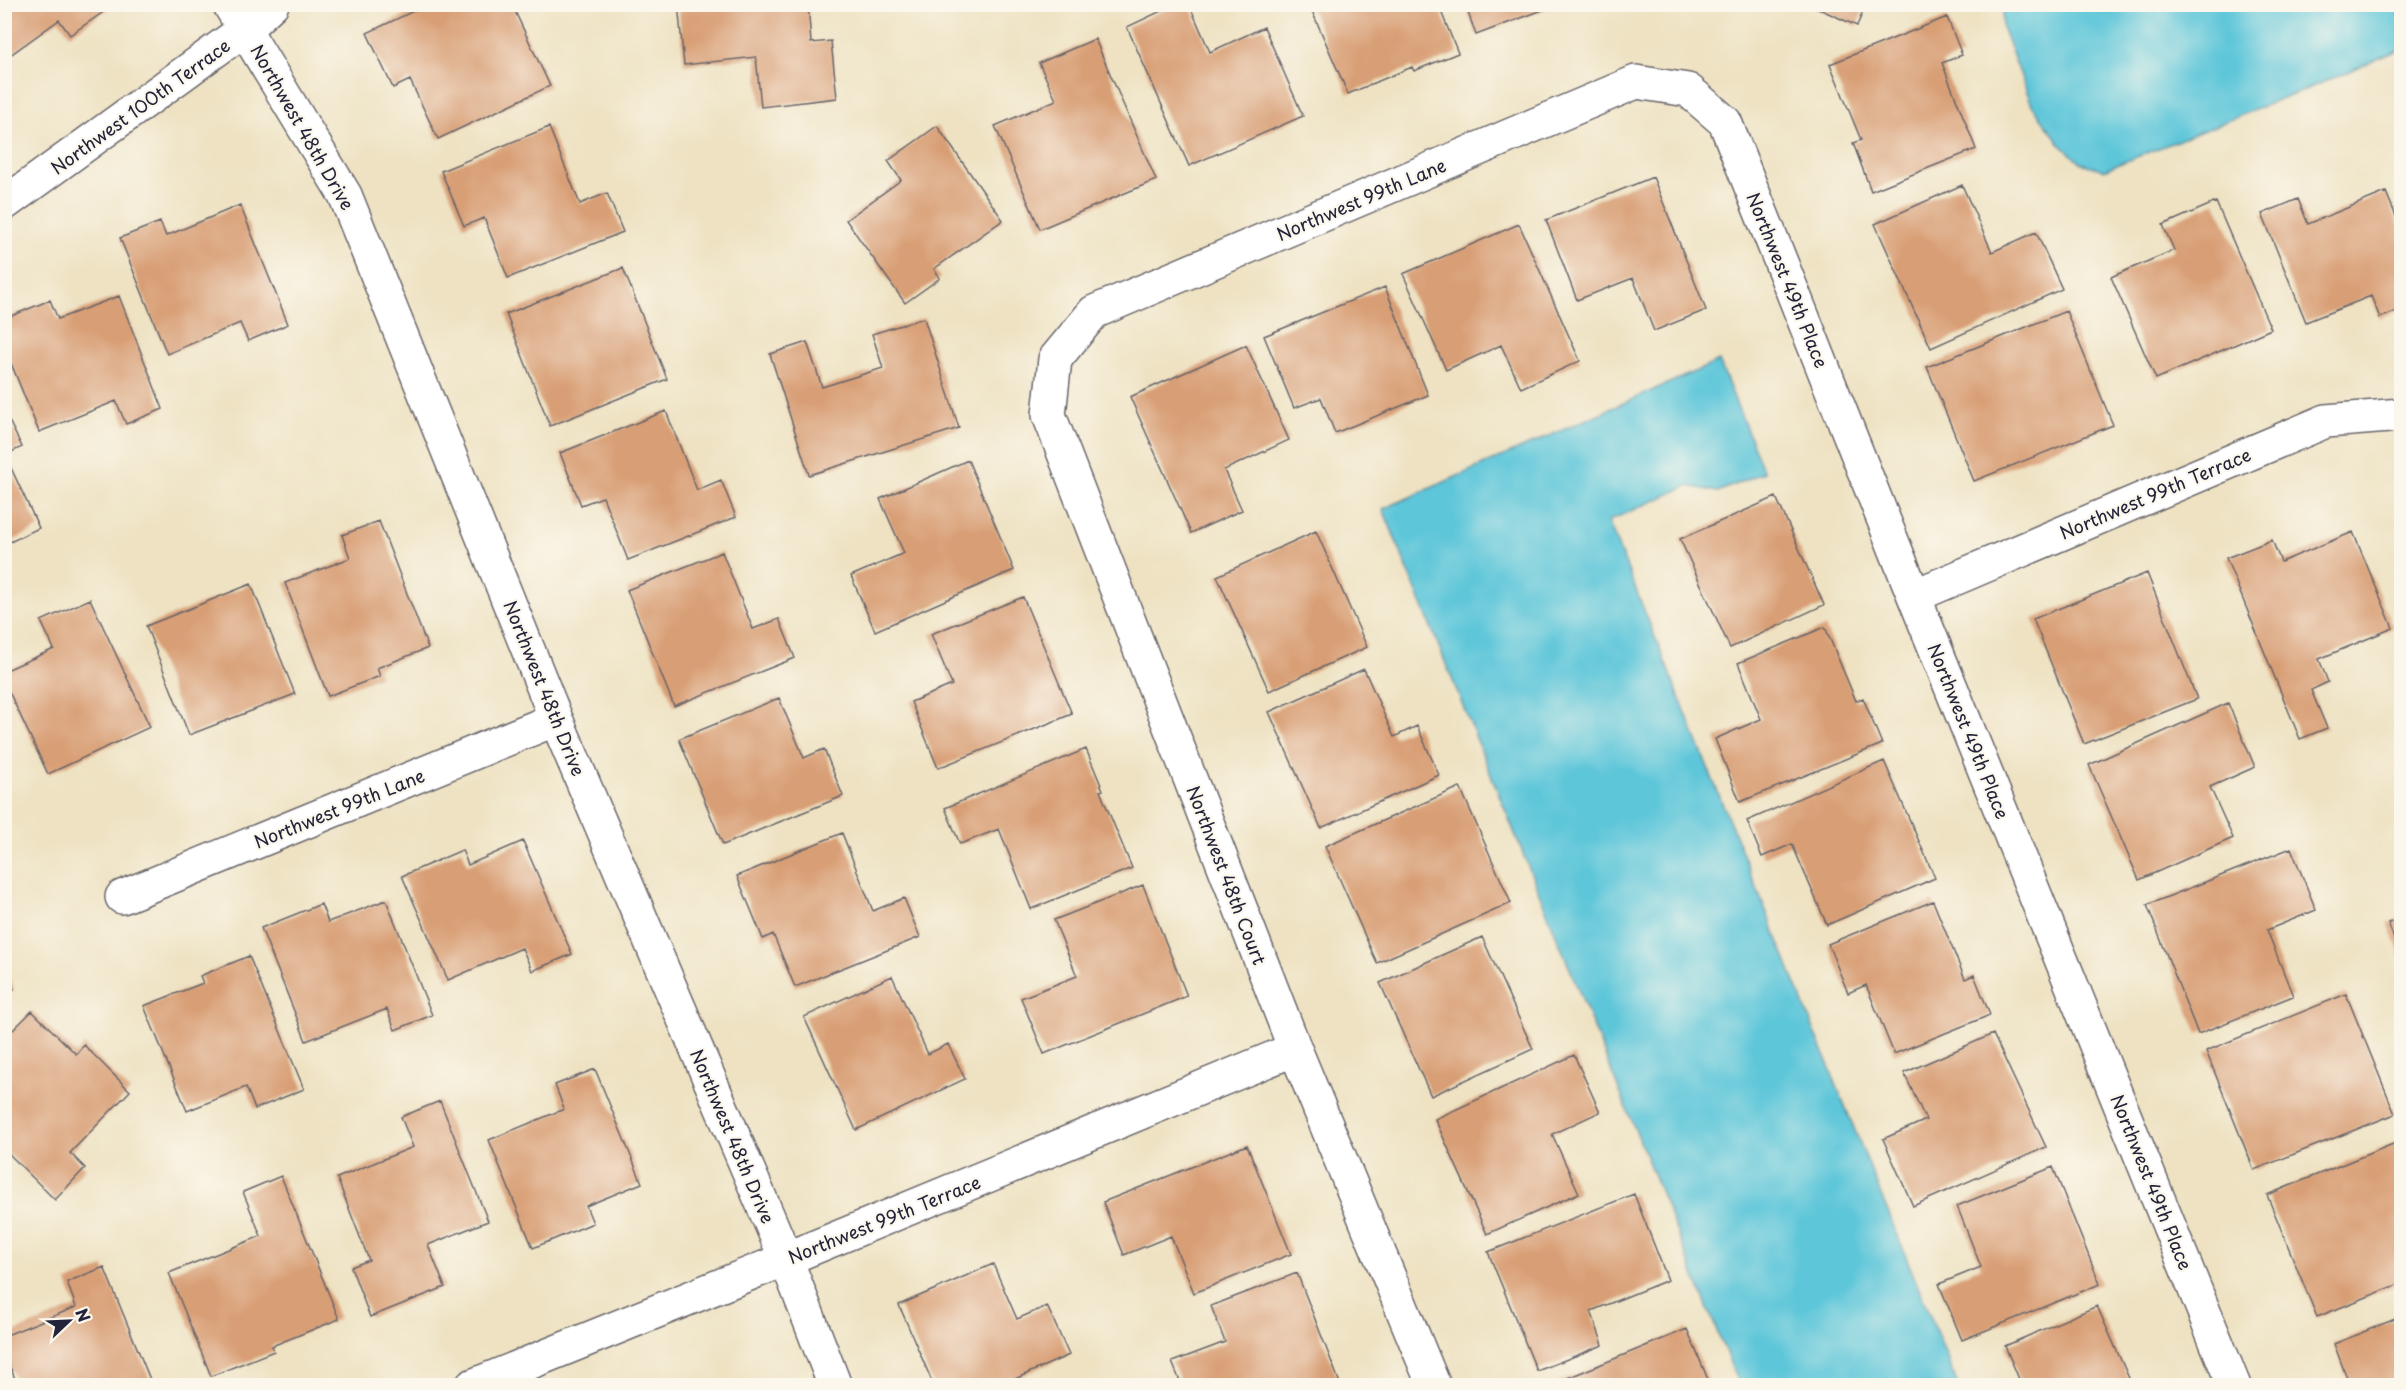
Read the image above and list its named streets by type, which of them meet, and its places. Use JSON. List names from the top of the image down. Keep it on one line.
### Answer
{"streets":{"street":["Northwest 100th Terrace","Northwest 48th Drive","Northwest 99th Lane","Northwest 49th Place","Northwest 99th Terrace","Northwest 48th Court"]},"crossings":[["Northwest 100th Terrace","Northwest 48th Drive"],["Northwest 48th Drive","Northwest 99th Lane"],["Northwest 48th Drive","Northwest 99th Terrace"],["Northwest 99th Lane","Northwest 49th Place"],["Northwest 99th Lane","Northwest 48th Court"],["Northwest 49th Place","Northwest 99th Terrace"],["Northwest 99th Terrace","Northwest 48th Court"]],"north":"top right"}
